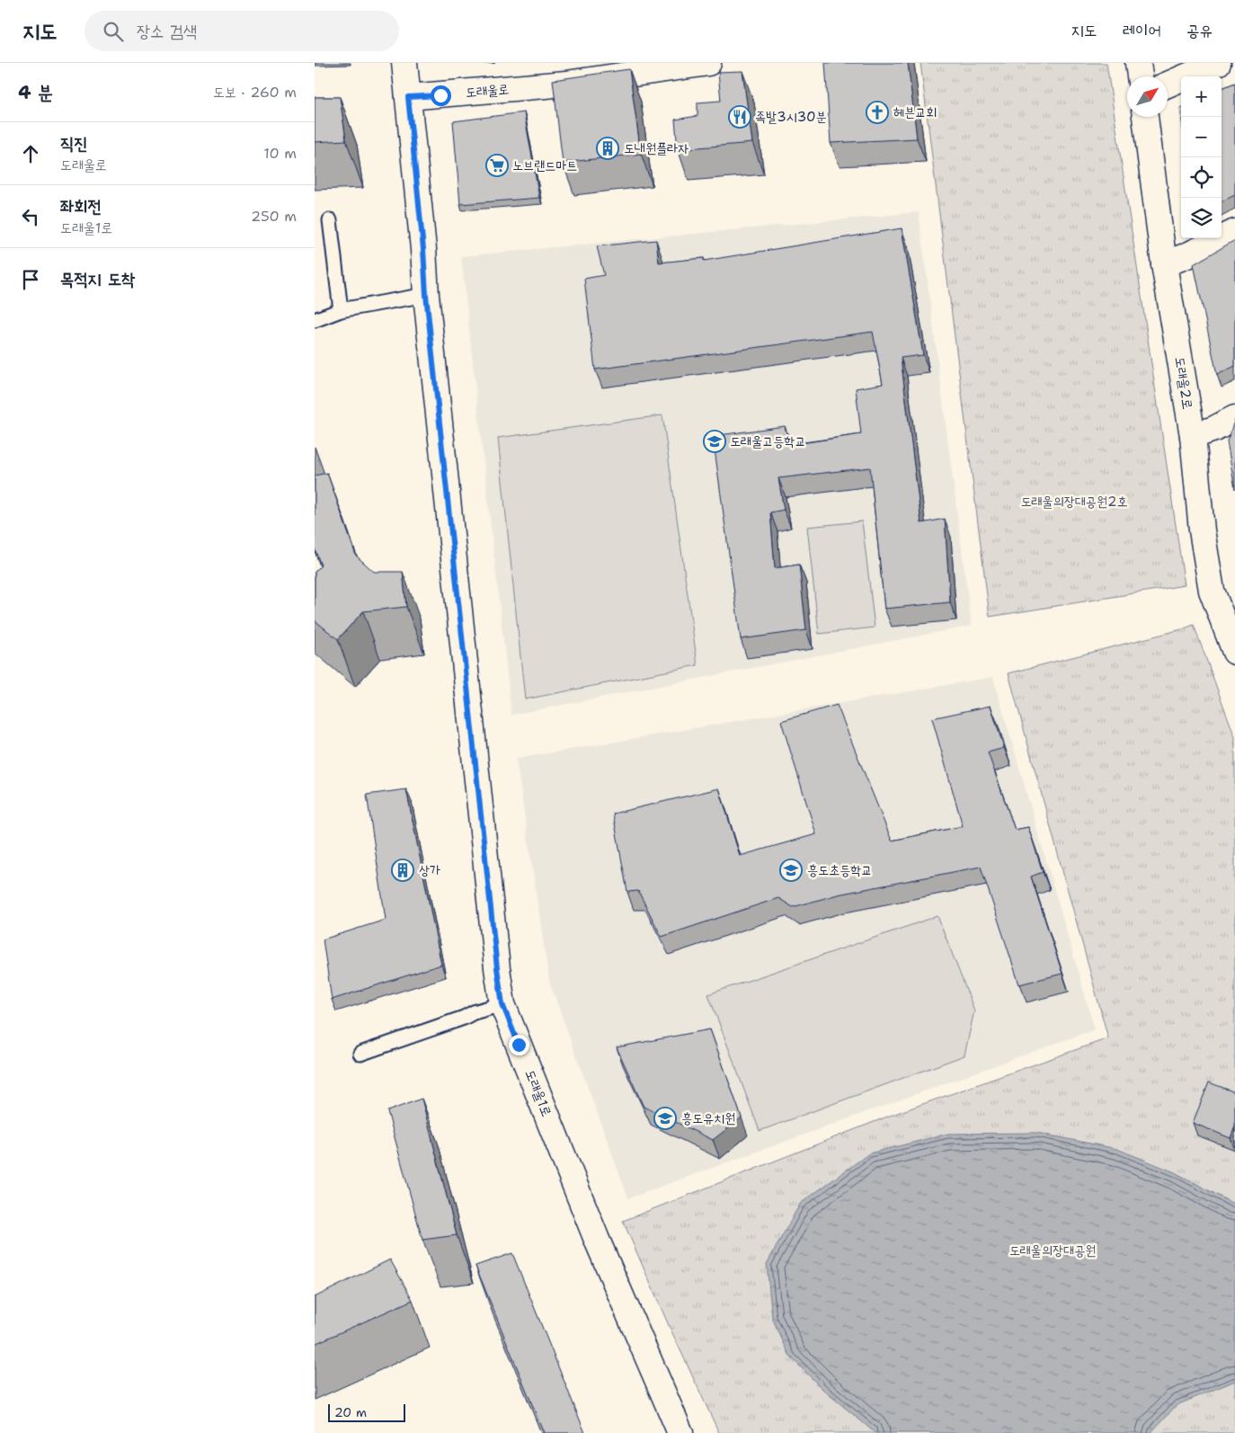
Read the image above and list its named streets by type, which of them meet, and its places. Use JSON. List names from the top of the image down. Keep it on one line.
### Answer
{"streets":{"street":["도래울로","도래울2로","도래울1로"]},"crossings":[["도래울로","도래울1로"]],"parks":["도래울의장대공원2호","도래울의장대공원"],"places":{"church":["헤븐교회"],"restaurant":["족발3시30분"],"building":["도내원플라자","상가"],"supermarket":["노브랜드마트"],"school or university":["도래울고등학교","흥도초등학교","흥도유치원"]},"scale_bar":"20 m","north":"top right","page":{"header":"지도","search":"장소 검색","nav":["지도","레이어","공유"],"heading":["4 분","도보 · 260 m"],"map_buttons":["+","−"],"list":[["직진","도래울로","10 m"],["좌회전","도래울1로","250 m"],"목적지 도착"],"scale":"20 m"}}
